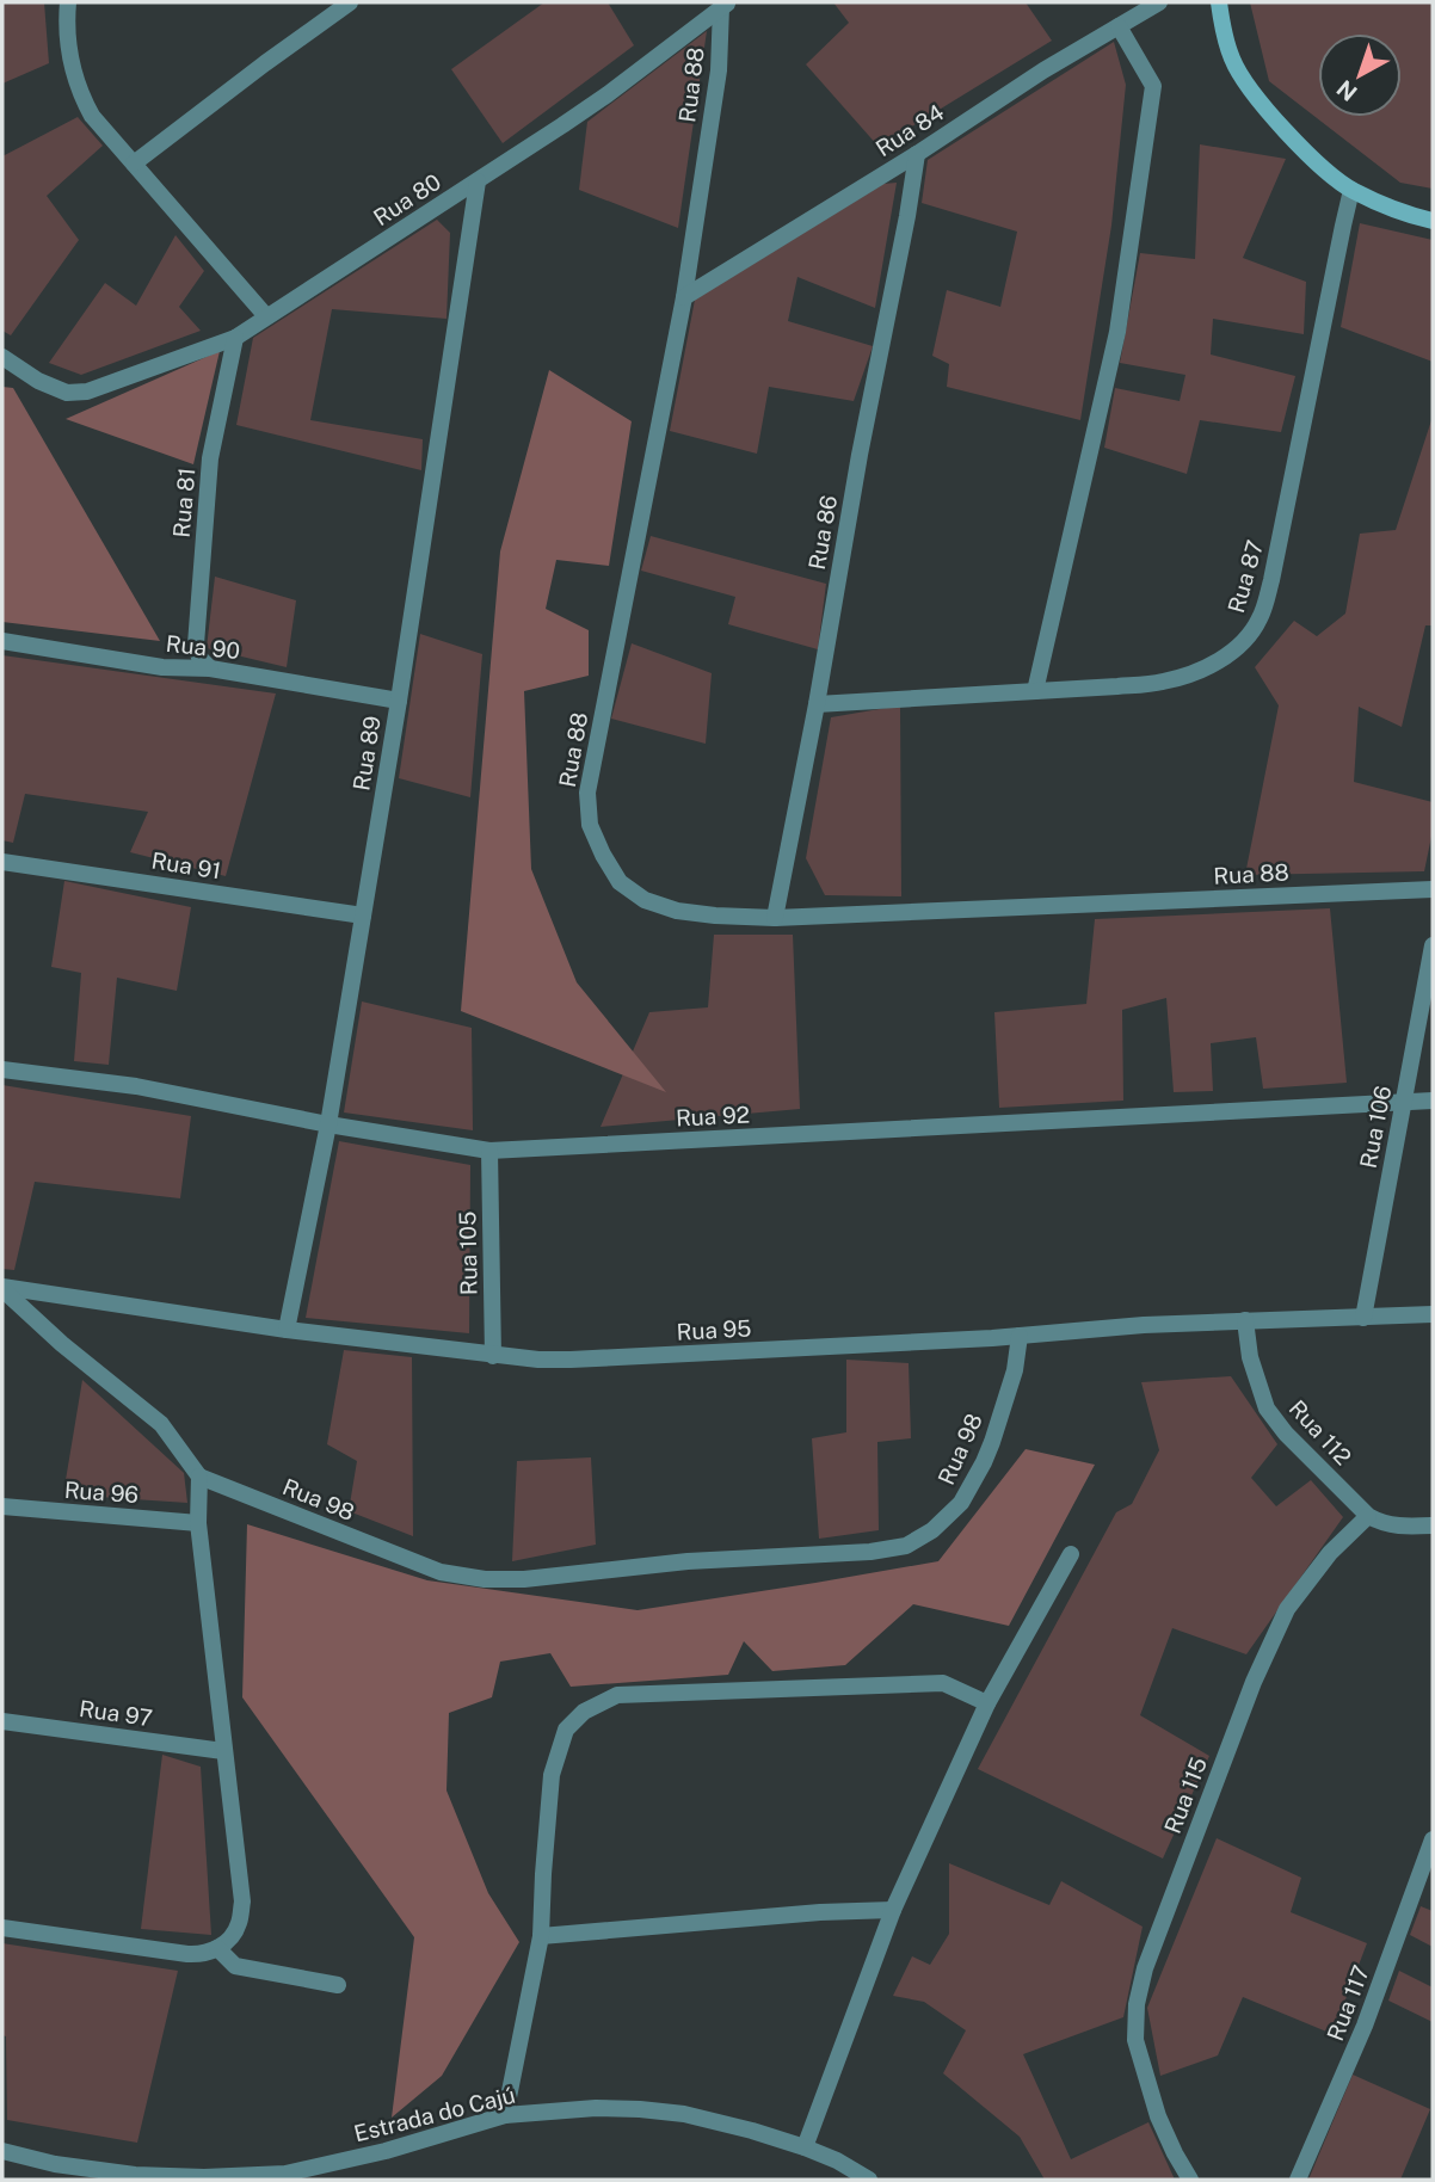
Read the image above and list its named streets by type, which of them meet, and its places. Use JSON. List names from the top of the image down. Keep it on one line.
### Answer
{"streets":{"street":["Rua 88","Rua 84","Rua 80","Rua 81","Rua 86","Rua 87","Rua 90","Rua 89","Rua 91","Rua 92","Rua 106","Rua 105","Rua 95","Rua 112","Rua 98","Rua 96","Rua 97","Rua 115","Rua 117","Estrada do Cajú"]},"crossings":[["Rua 88","Rua 84"],["Rua 88","Rua 80"],["Rua 88","Rua 86"],["Rua 84","Rua 86"],["Rua 80","Rua 81"],["Rua 80","Rua 89"],["Rua 81","Rua 90"],["Rua 86","Rua 87"],["Rua 90","Rua 89"],["Rua 89","Rua 91"],["Rua 89","Rua 92"],["Rua 89","Rua 95"],["Rua 92","Rua 106"],["Rua 92","Rua 105"],["Rua 106","Rua 95"],["Rua 105","Rua 95"],["Rua 95","Rua 112"],["Rua 95","Rua 98"],["Rua 112","Rua 115"]],"north":"bottom left"}
